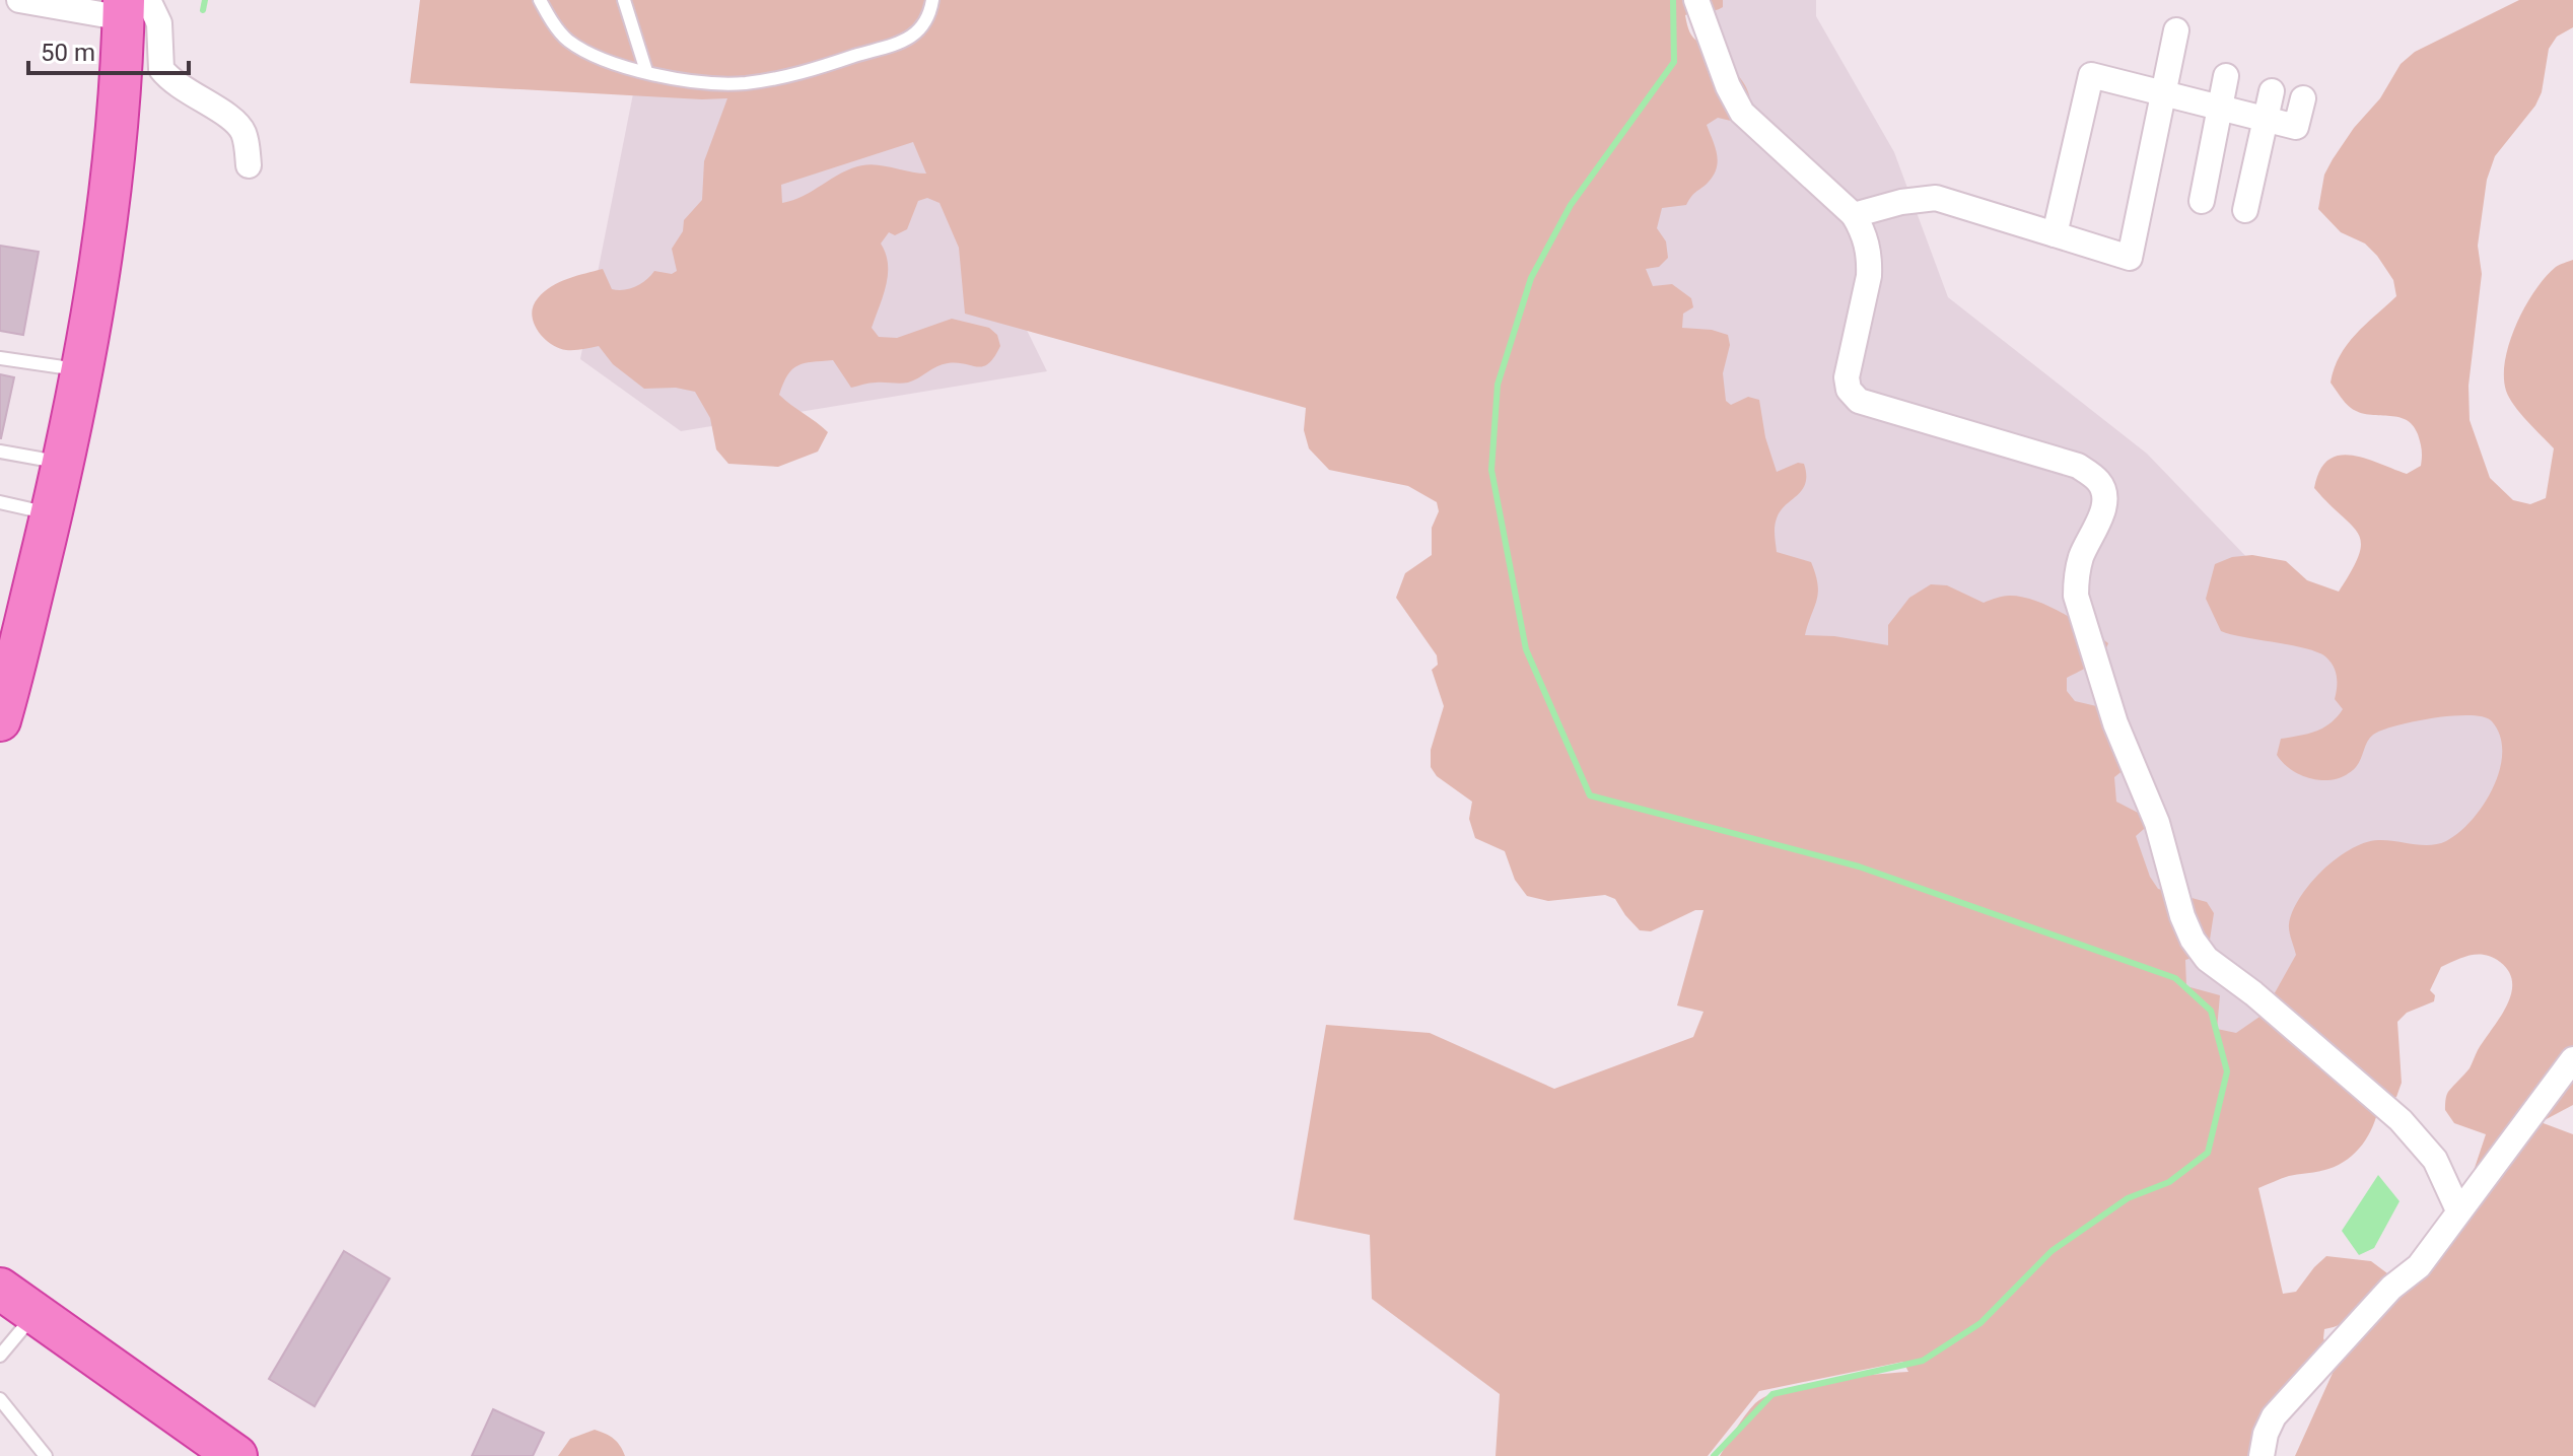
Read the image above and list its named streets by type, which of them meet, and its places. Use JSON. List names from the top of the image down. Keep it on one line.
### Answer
{"scale_bar":"50 m"}
